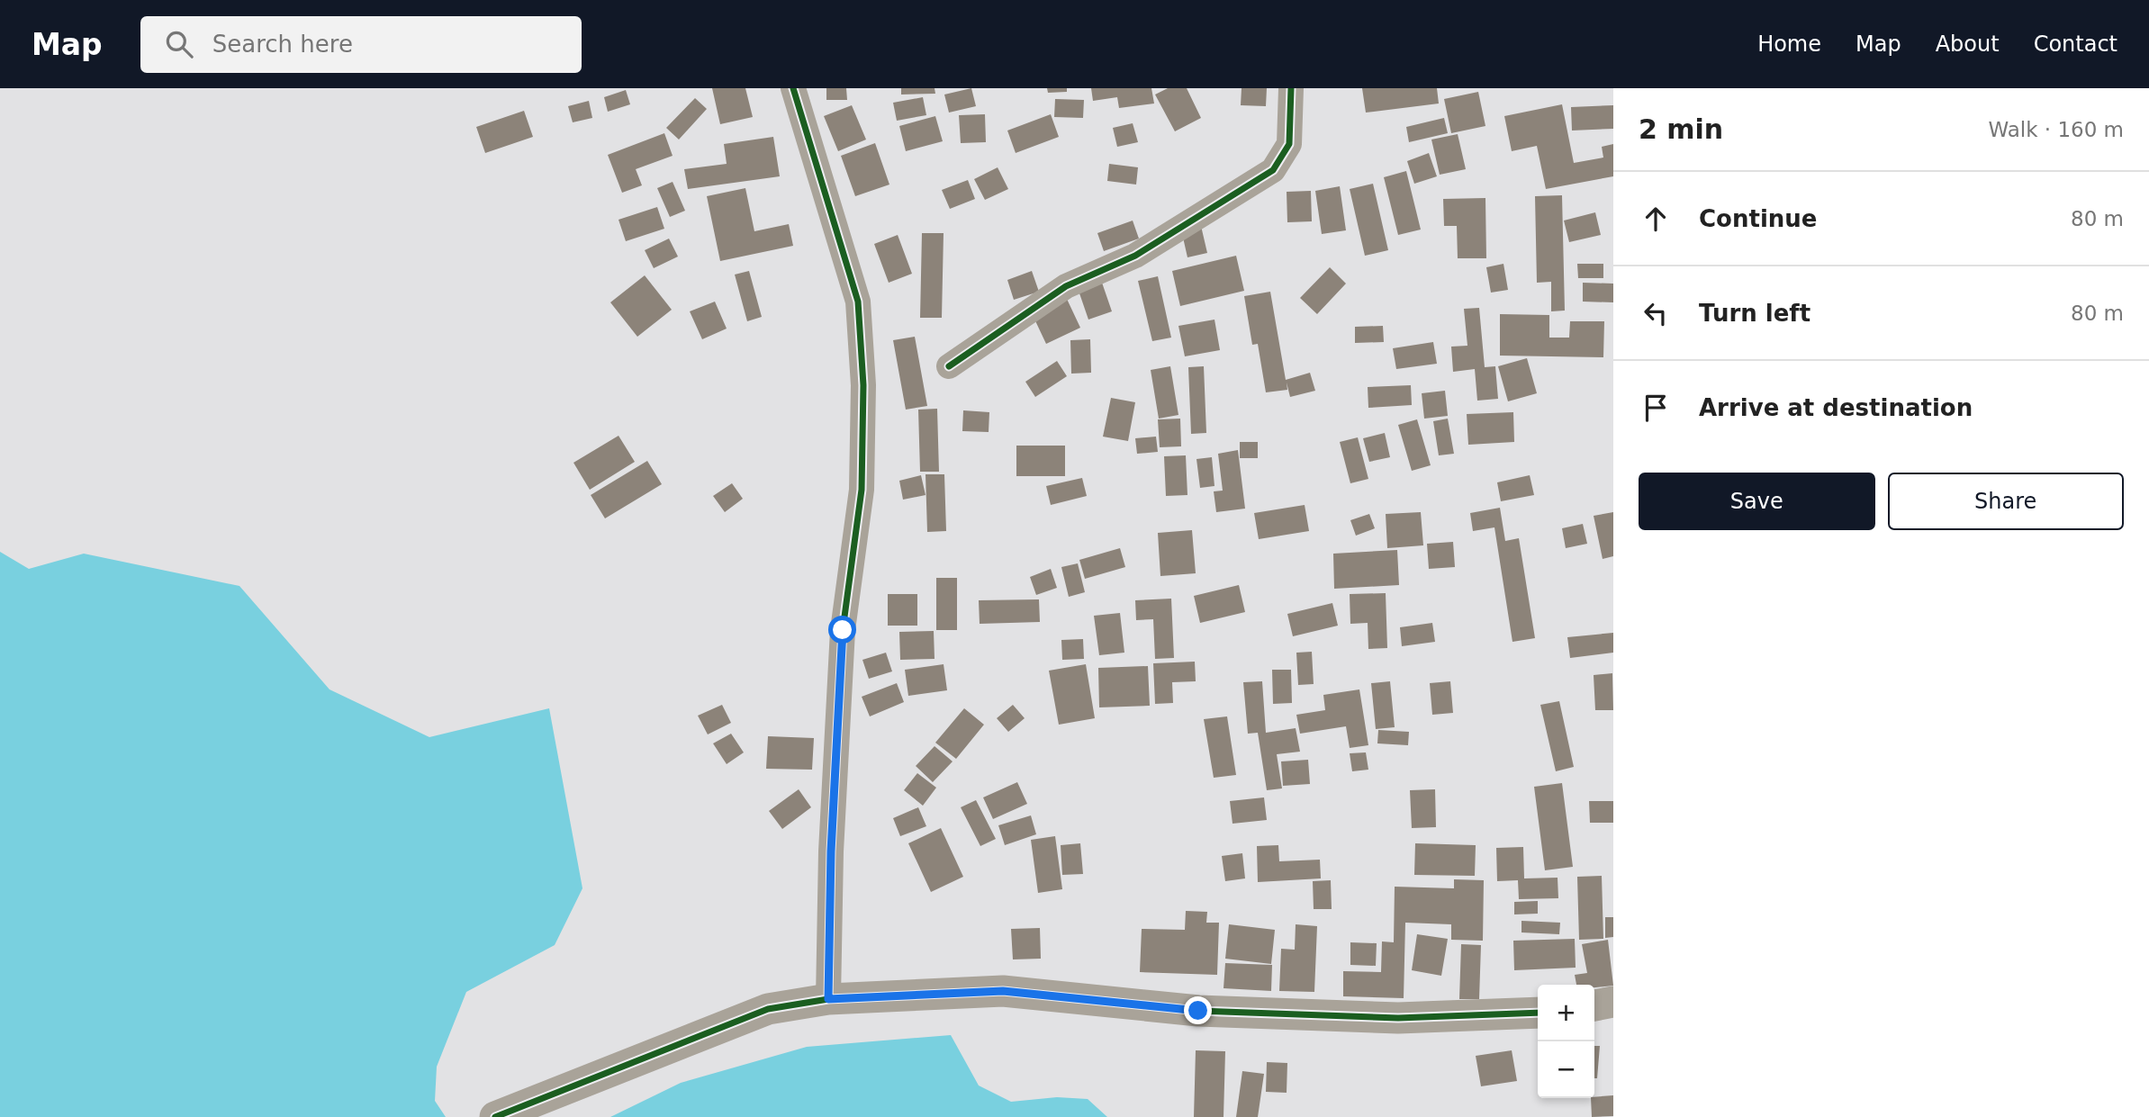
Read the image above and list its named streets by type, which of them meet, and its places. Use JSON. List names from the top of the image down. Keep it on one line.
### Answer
{"page":{"header":"Map","search":"Search here","nav":["Home","Map","About","Contact"],"heading":["2 min","Walk · 160 m"],"list":[["Continue","80 m"],["Turn left","80 m"],"Arrive at destination"],"buttons":["Save","Share"],"map_buttons":["+","−"]}}
